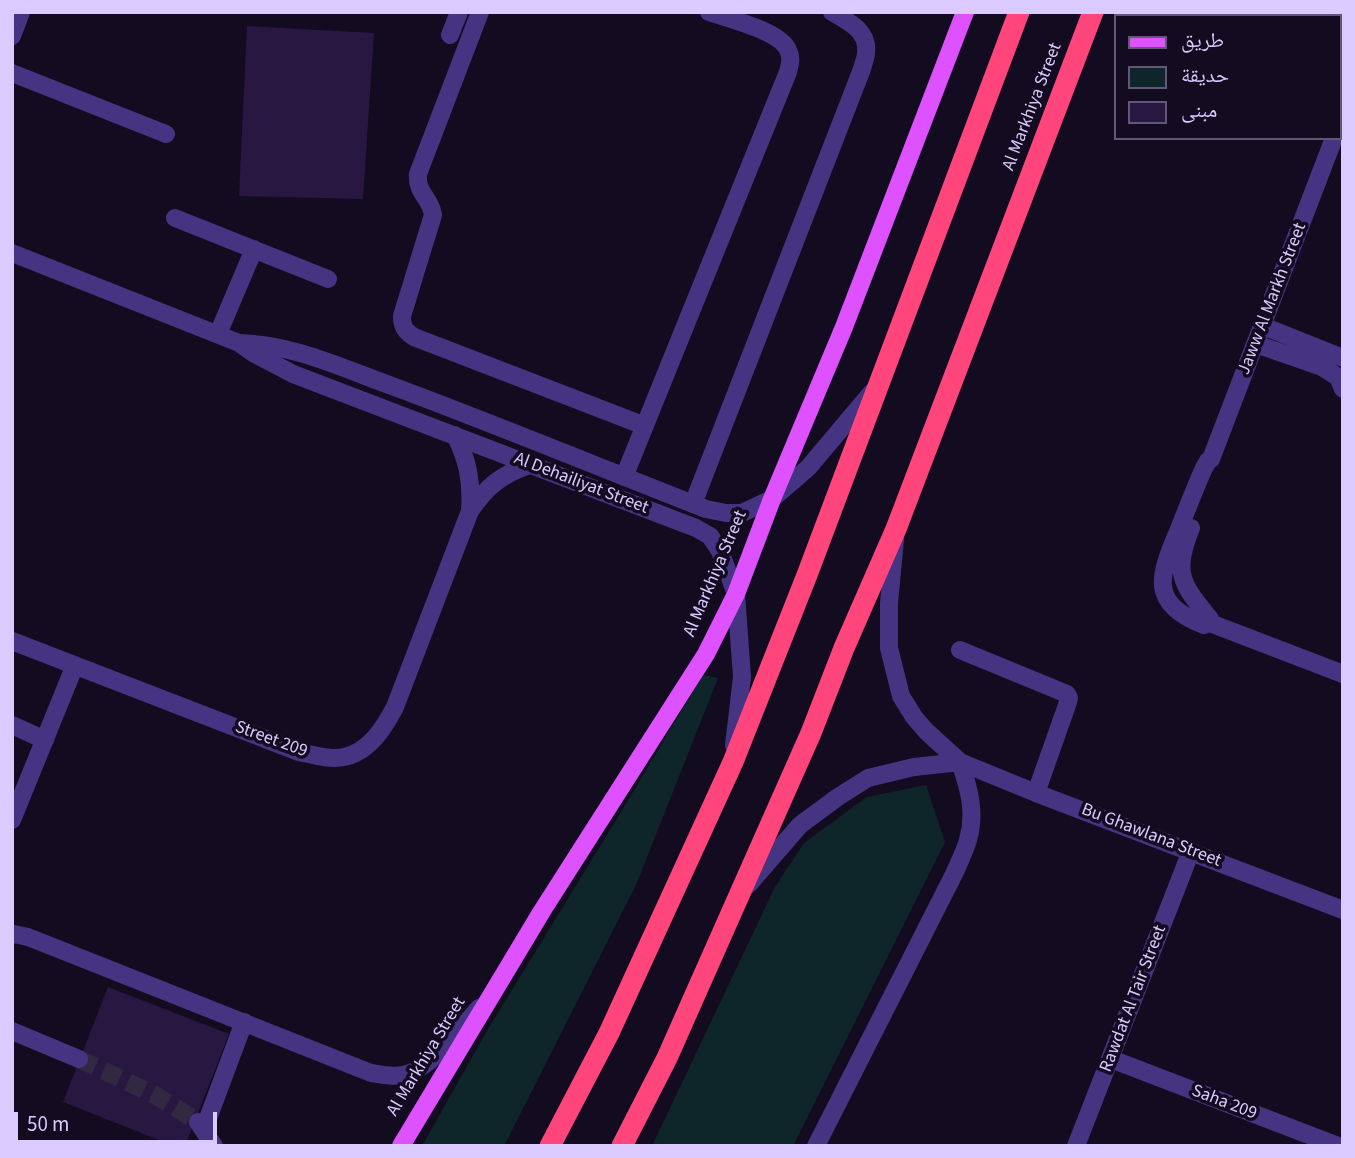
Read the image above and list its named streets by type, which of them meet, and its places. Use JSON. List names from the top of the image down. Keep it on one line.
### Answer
{"streets":{"highway":["Al Markhiya Street"],"street":["Jaww Al Markh Street","Al Dehailiyat Street","Street 209","Bu Ghawlana Street","Rawdat Al Tair Street","Saha 209"]},"crossings":[["Al Markhiya Street","Al Dehailiyat Street"],["Al Markhiya Street","Bu Ghawlana Street"],["Al Dehailiyat Street","Street 209"],["Bu Ghawlana Street","Rawdat Al Tair Street"],["Rawdat Al Tair Street","Saha 209"]],"legend":["طريق","حديقة","مبنى"],"scale_bar":"50 m"}
